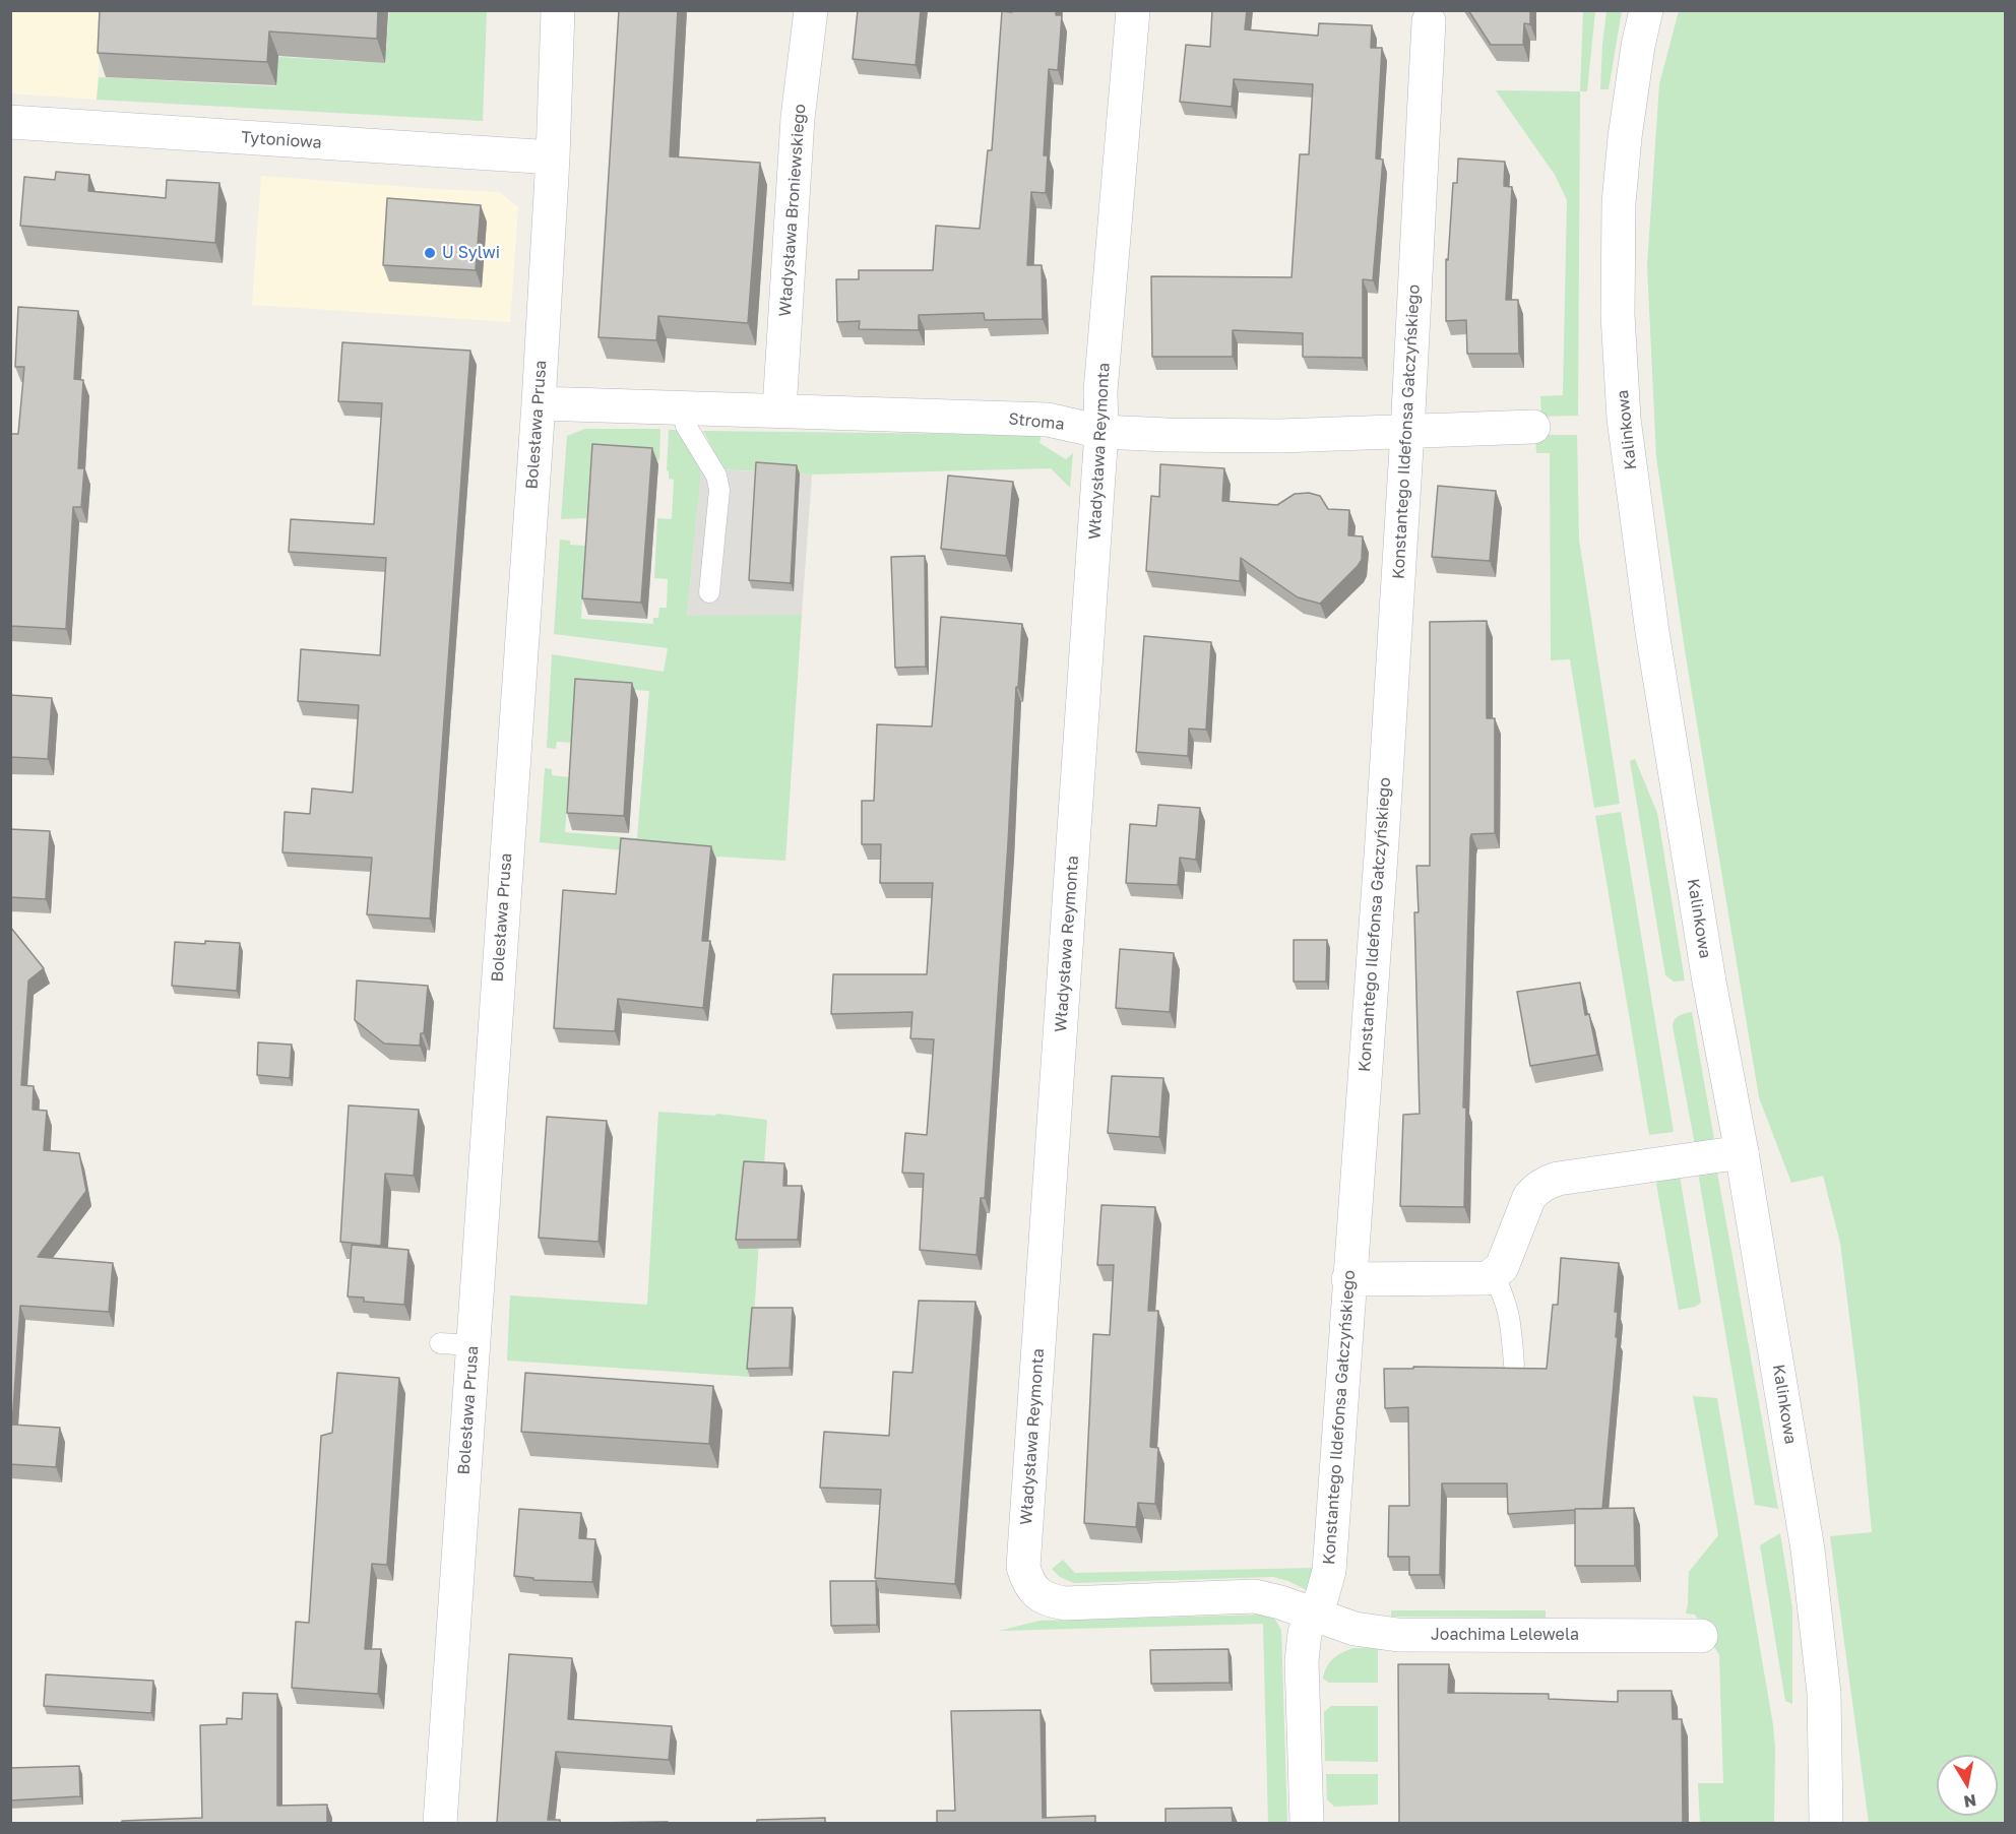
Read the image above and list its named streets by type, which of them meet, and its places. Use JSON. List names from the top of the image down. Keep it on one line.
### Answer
{"streets":{"street":["Tytoniowa","Władysława Broniewskiego","Stroma","Bolesława Prusa","Kalinkowa","Konstantego Ildefonsa Gałczyńskiego","Władysława Reymonta","Joachima Lelewela"]},"crossings":[["Tytoniowa","Bolesława Prusa"],["Władysława Broniewskiego","Stroma"],["Stroma","Bolesława Prusa"],["Stroma","Konstantego Ildefonsa Gałczyńskiego"],["Stroma","Władysława Reymonta"],["Konstantego Ildefonsa Gałczyńskiego","Władysława Reymonta"],["Konstantego Ildefonsa Gałczyńskiego","Joachima Lelewela"],["Władysława Reymonta","Joachima Lelewela"]],"places":["U Sylwi"],"north":"bottom"}
